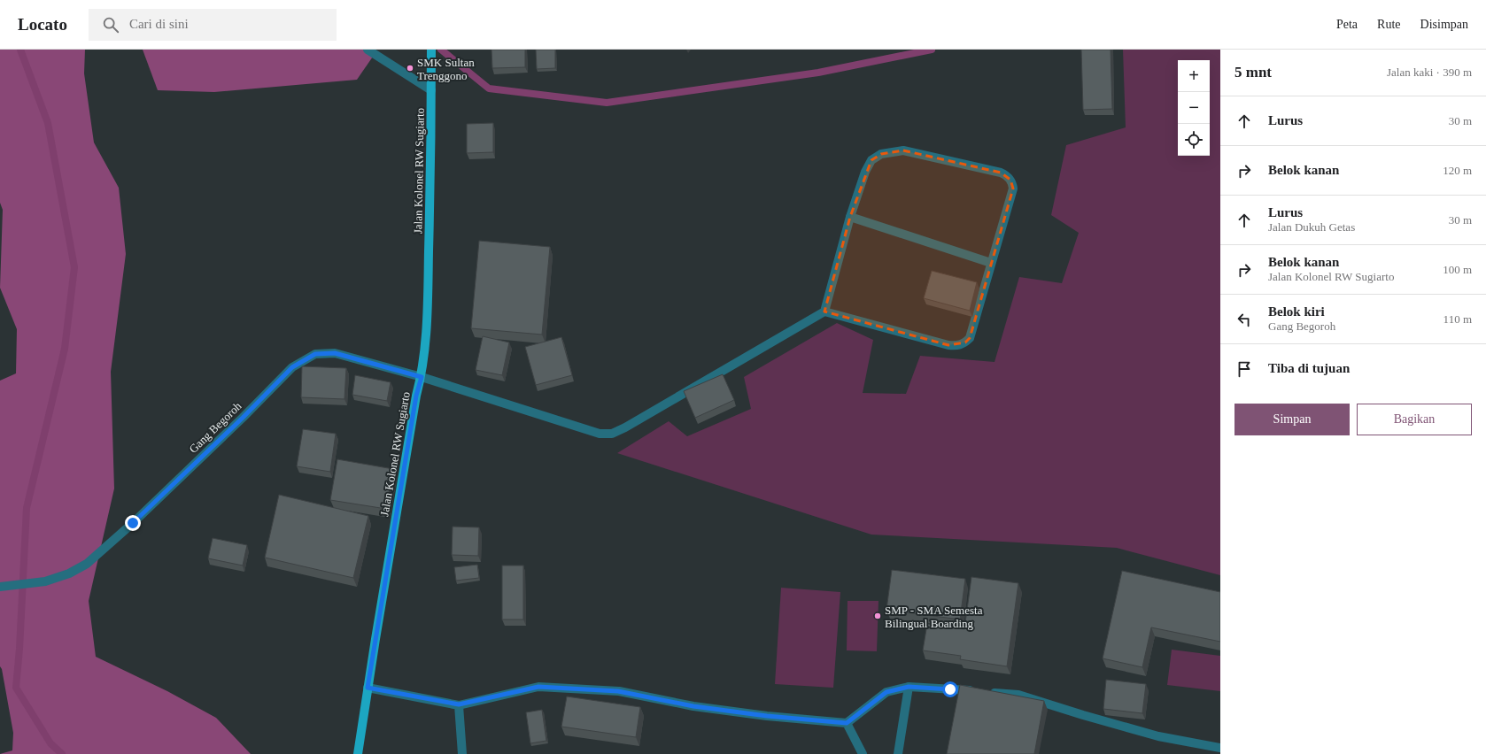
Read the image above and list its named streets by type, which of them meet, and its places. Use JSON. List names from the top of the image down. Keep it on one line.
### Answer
{"streets":{"main road":["Jalan Kolonel RW Sugiarto"],"street":["Gang Begoroh"]},"crossings":[["Jalan Kolonel RW Sugiarto","Gang Begoroh"]],"places":["SMK Sultan Trenggono","SMP - SMA Semesta Bilingual Boarding"],"page":{"header":"Locato","search":"Cari di sini","nav":["Peta","Rute","Disimpan"],"heading":["5 mnt","Jalan kaki · 390 m"],"map_buttons":["+","−"],"list":[["Lurus","30 m"],["Belok kanan","120 m"],["Lurus","Jalan Dukuh Getas","30 m"],["Belok kanan","Jalan Kolonel RW Sugiarto","100 m"],["Belok kiri","Gang Begoroh","110 m"],"Tiba di tujuan"],"buttons":["Simpan","Bagikan"]}}
